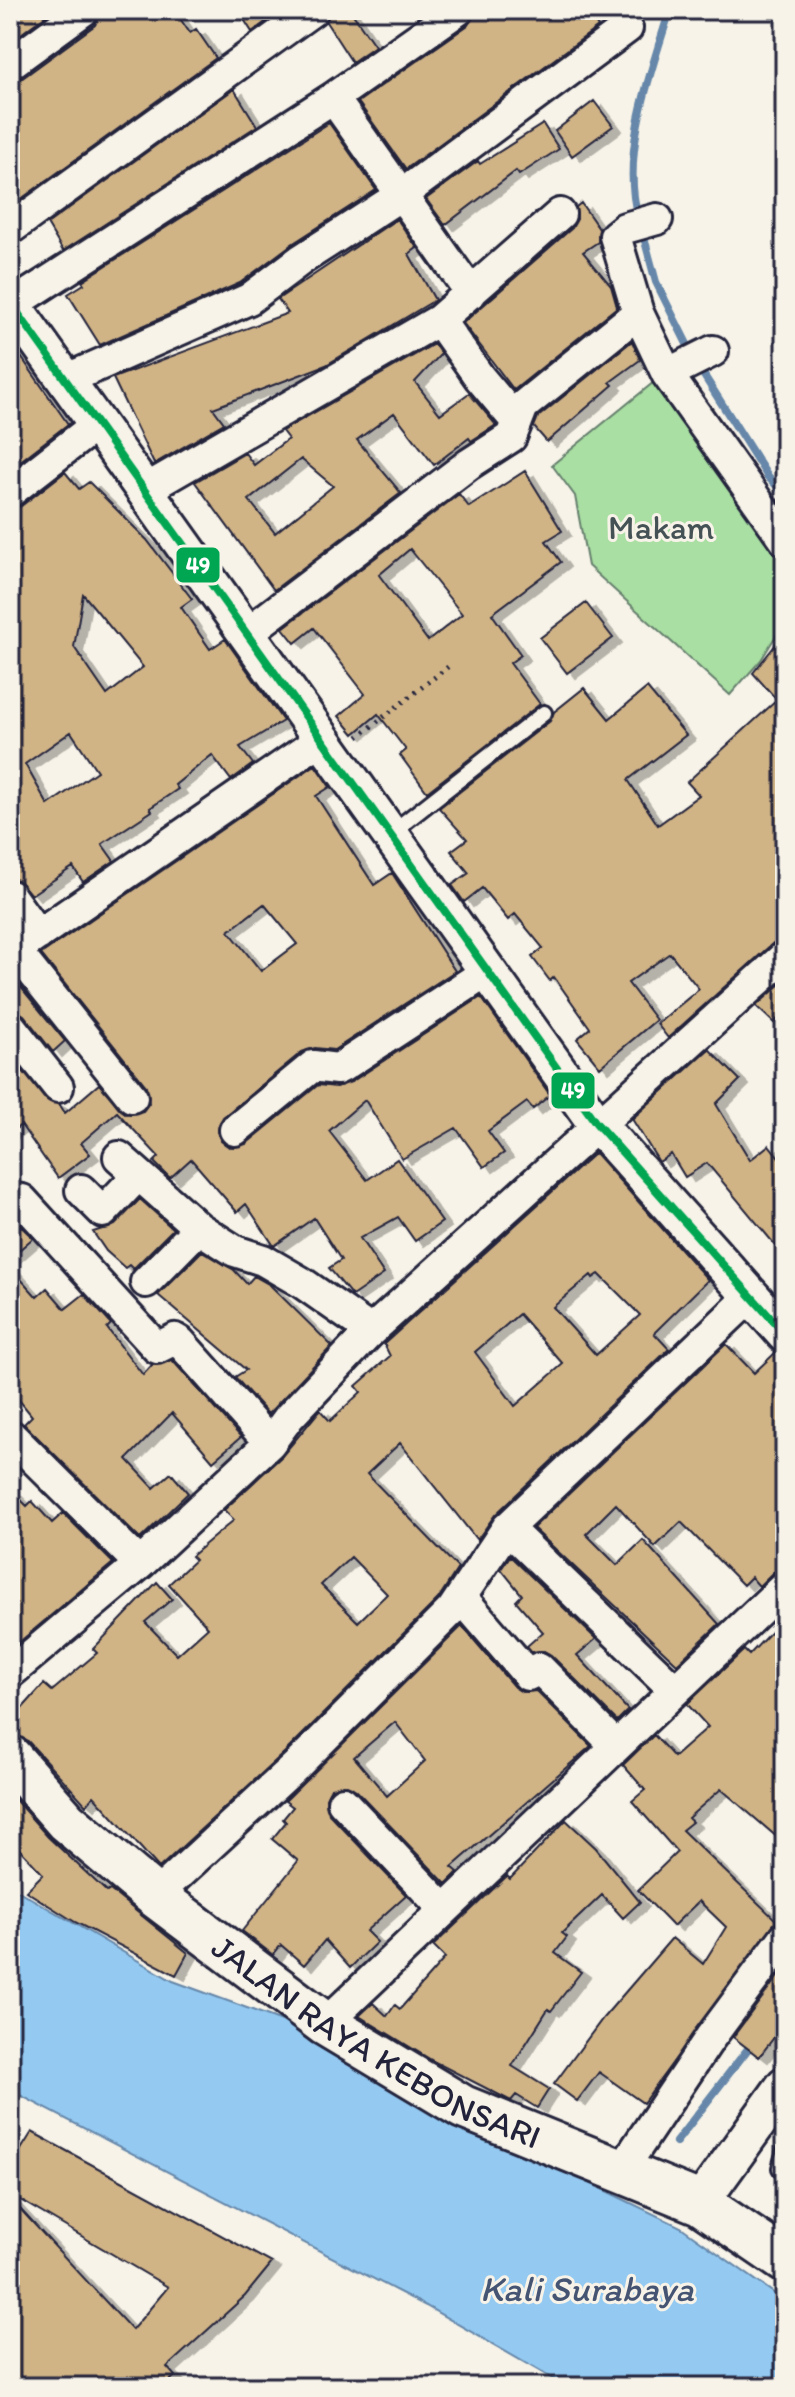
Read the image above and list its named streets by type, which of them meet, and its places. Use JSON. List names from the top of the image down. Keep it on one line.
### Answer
{"streets":{"main road":["JALAN RAYA KEBONSARI"]},"water":["Kali Surabaya"],"parks":["Makam"],"lines":["transit line 49"]}
